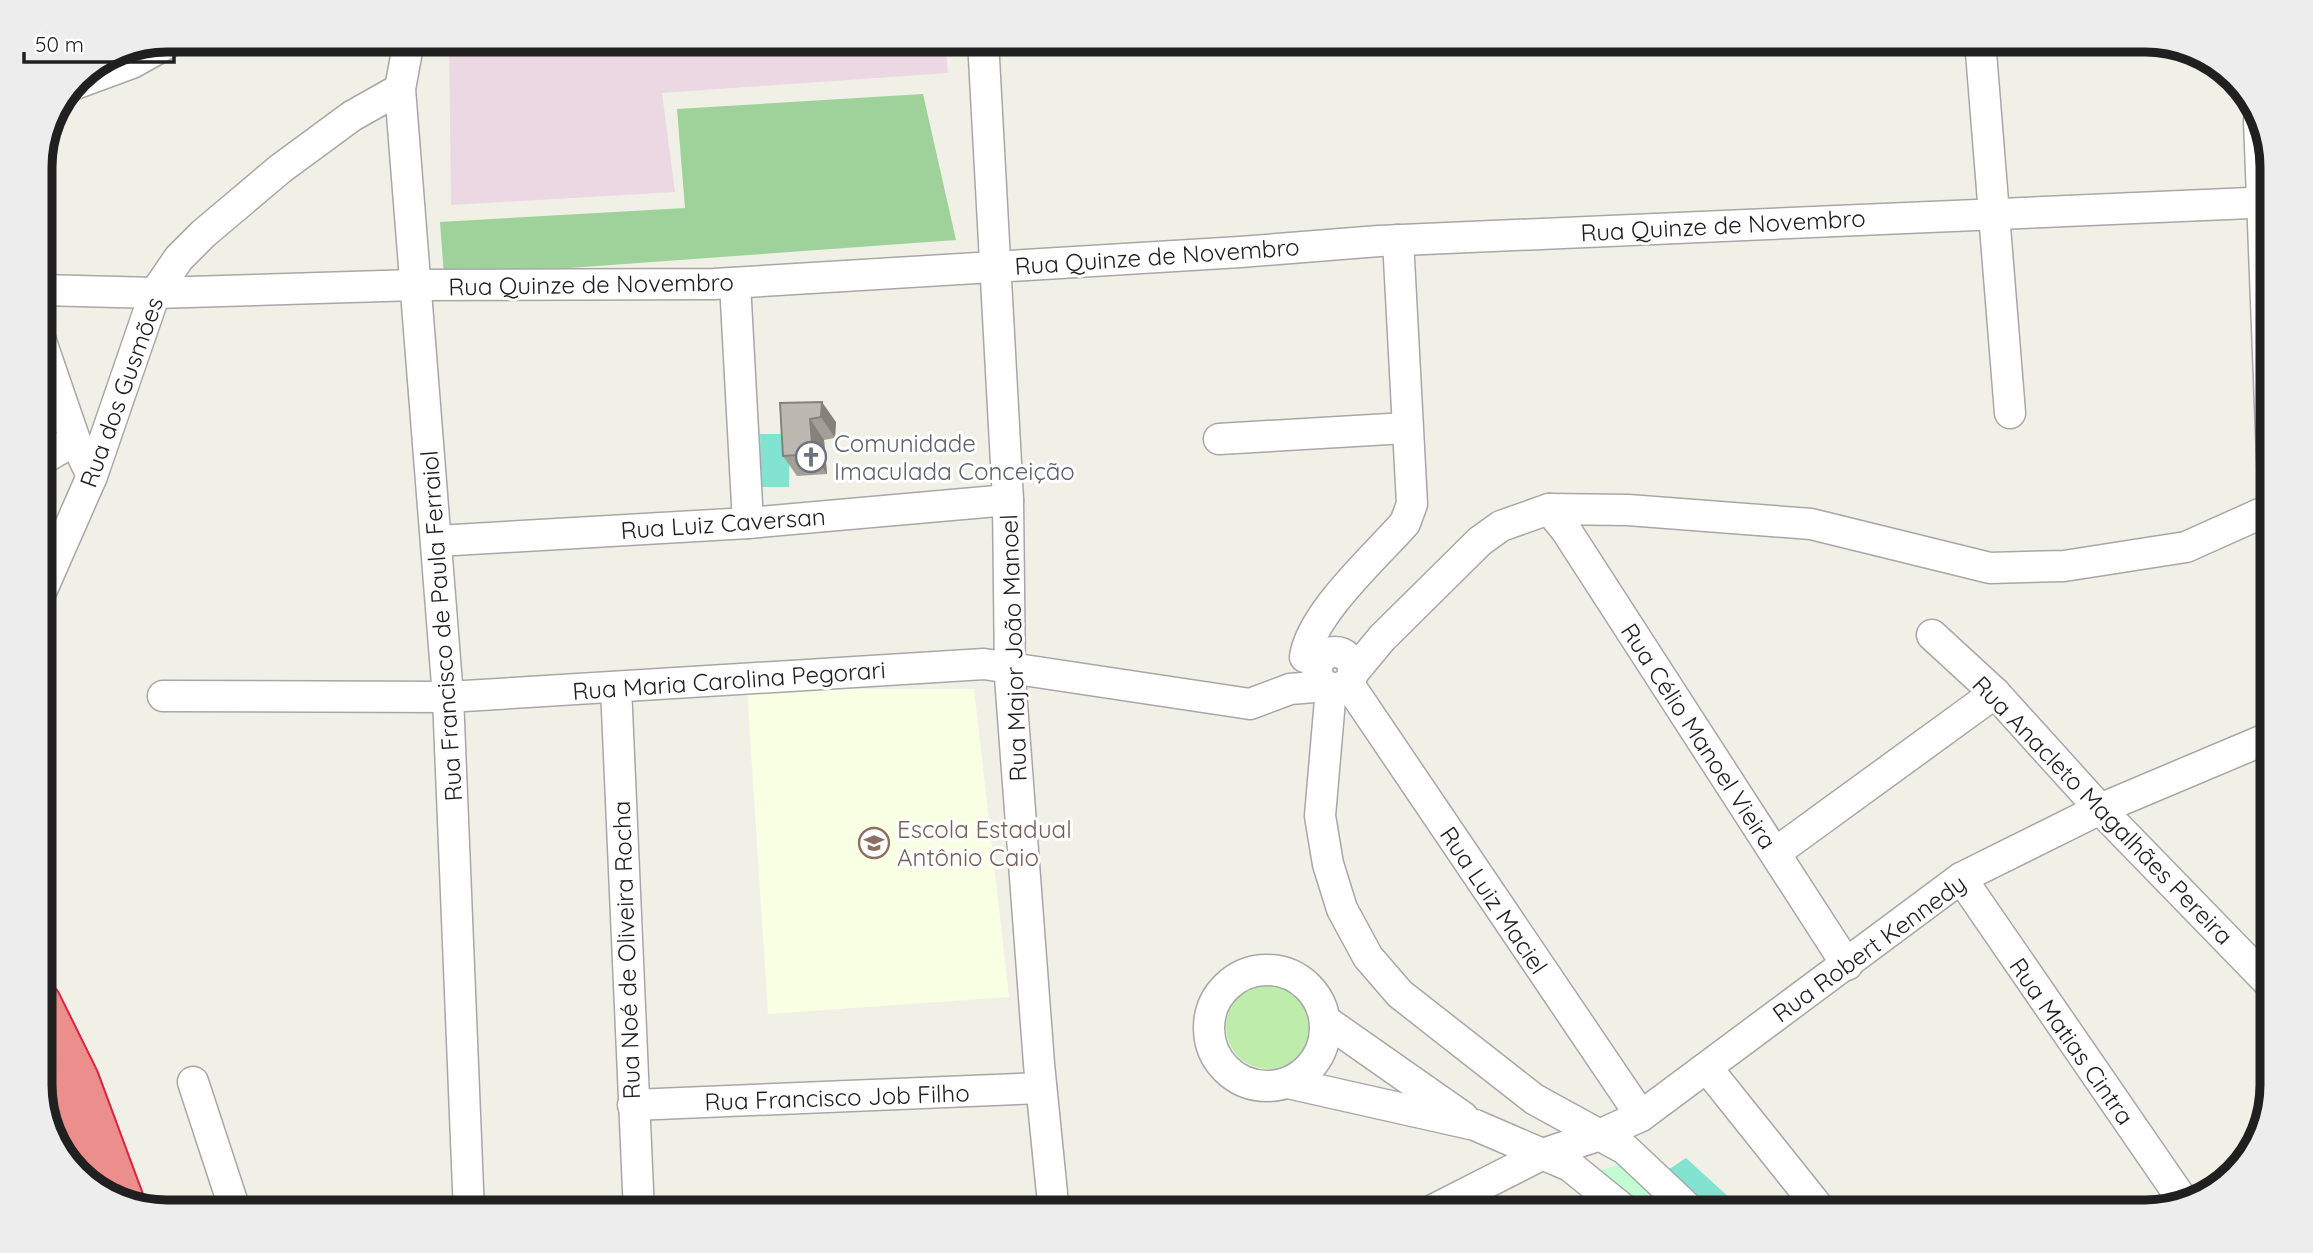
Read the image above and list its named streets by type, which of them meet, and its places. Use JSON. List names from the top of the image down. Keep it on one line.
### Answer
{"streets":{"street":["Rua Quinze de Novembro","Rua dos Gusmões","Rua Luiz Caversan","Rua Francisco de Paula Ferraiol","Rua Major João Manoel","Rua Maria Carolina Pegorari","Rua Célio Manoel Vieira","Rua Anacleto Magalhães Pereira","Rua Luiz Maciel","Rua Robert Kennedy","Rua Noé de Oliveira Rocha","Rua Matias Cintra","Rua Francisco Job Filho"]},"crossings":[["Rua Quinze de Novembro","Rua dos Gusmões"],["Rua Quinze de Novembro","Rua Francisco de Paula Ferraiol"],["Rua Quinze de Novembro","Rua Major João Manoel"],["Rua dos Gusmões","Rua Francisco de Paula Ferraiol"],["Rua Luiz Caversan","Rua Francisco de Paula Ferraiol"],["Rua Luiz Caversan","Rua Major João Manoel"],["Rua Francisco de Paula Ferraiol","Rua Maria Carolina Pegorari"],["Rua Major João Manoel","Rua Maria Carolina Pegorari"],["Rua Major João Manoel","Rua Francisco Job Filho"],["Rua Maria Carolina Pegorari","Rua Luiz Maciel"],["Rua Maria Carolina Pegorari","Rua Noé de Oliveira Rocha"],["Rua Célio Manoel Vieira","Rua Robert Kennedy"],["Rua Anacleto Magalhães Pereira","Rua Robert Kennedy"],["Rua Luiz Maciel","Rua Robert Kennedy"],["Rua Robert Kennedy","Rua Matias Cintra"],["Rua Noé de Oliveira Rocha","Rua Francisco Job Filho"]],"places":{"church":["Comunidade Imaculada Conceição"],"school or university":["Escola Estadual Antônio Caio"]},"scale_bar":"50 m"}
